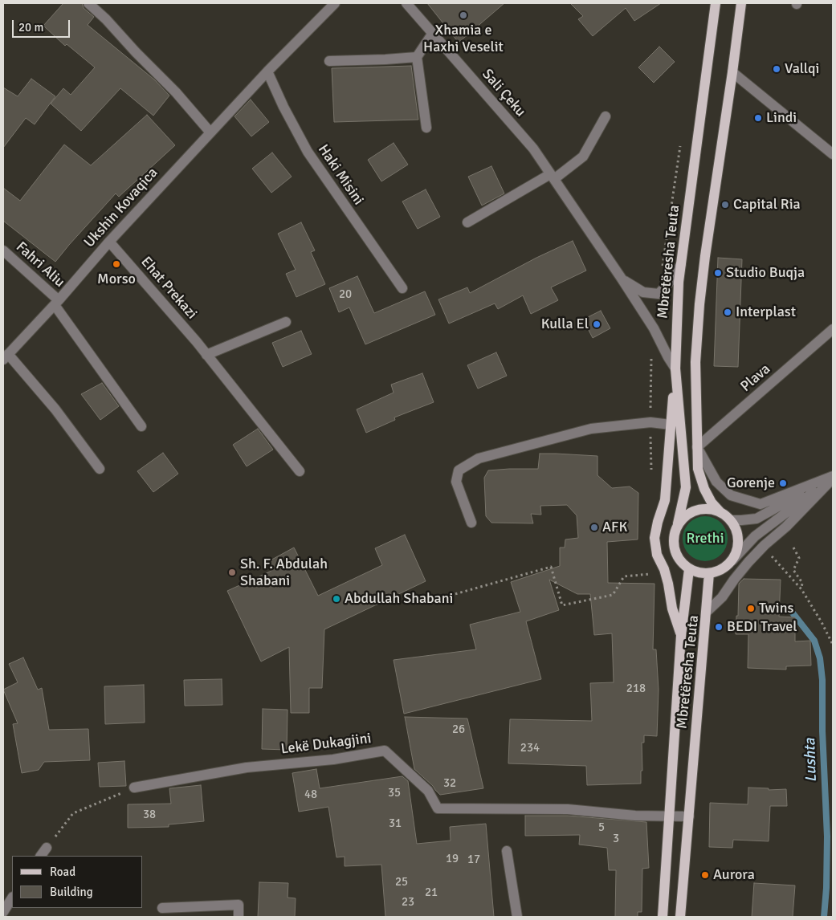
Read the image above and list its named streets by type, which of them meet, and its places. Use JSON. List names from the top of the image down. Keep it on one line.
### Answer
{"streets":{"main road":["Mbretëresha Teuta"],"street":["Sali Çeku","Haki Misini","Ukshin Kovaqica","Fahri Aliu","Ehat Prekazi","Plava","Lekë Dukagjini"]},"crossings":[["Sali Çeku","Mbretëresha Teuta"],["Haki Misini","Ukshin Kovaqica"],["Ukshin Kovaqica","Fahri Aliu"],["Ukshin Kovaqica","Ehat Prekazi"],["Mbretëresha Teuta","Lekë Dukagjini"]],"water":["Lushta"],"parks":["Rrethi"],"places":["Xhamia e Haxhi Veselit","Vallqi","Lindi","Capital Ria","Morso","Studio Buqja","Interplast","Kulla El","Gorenje","AFK","Sh. F. Abdulah Shabani","Abdullah Shabani","Twins","BEDI Travel","Aurora"],"house_numbers":["20","218","26","234","32","35","48","38","31","5","3","19","17","25","21","23"],"legend":["Road","Building"],"scale_bar":"20 m"}
